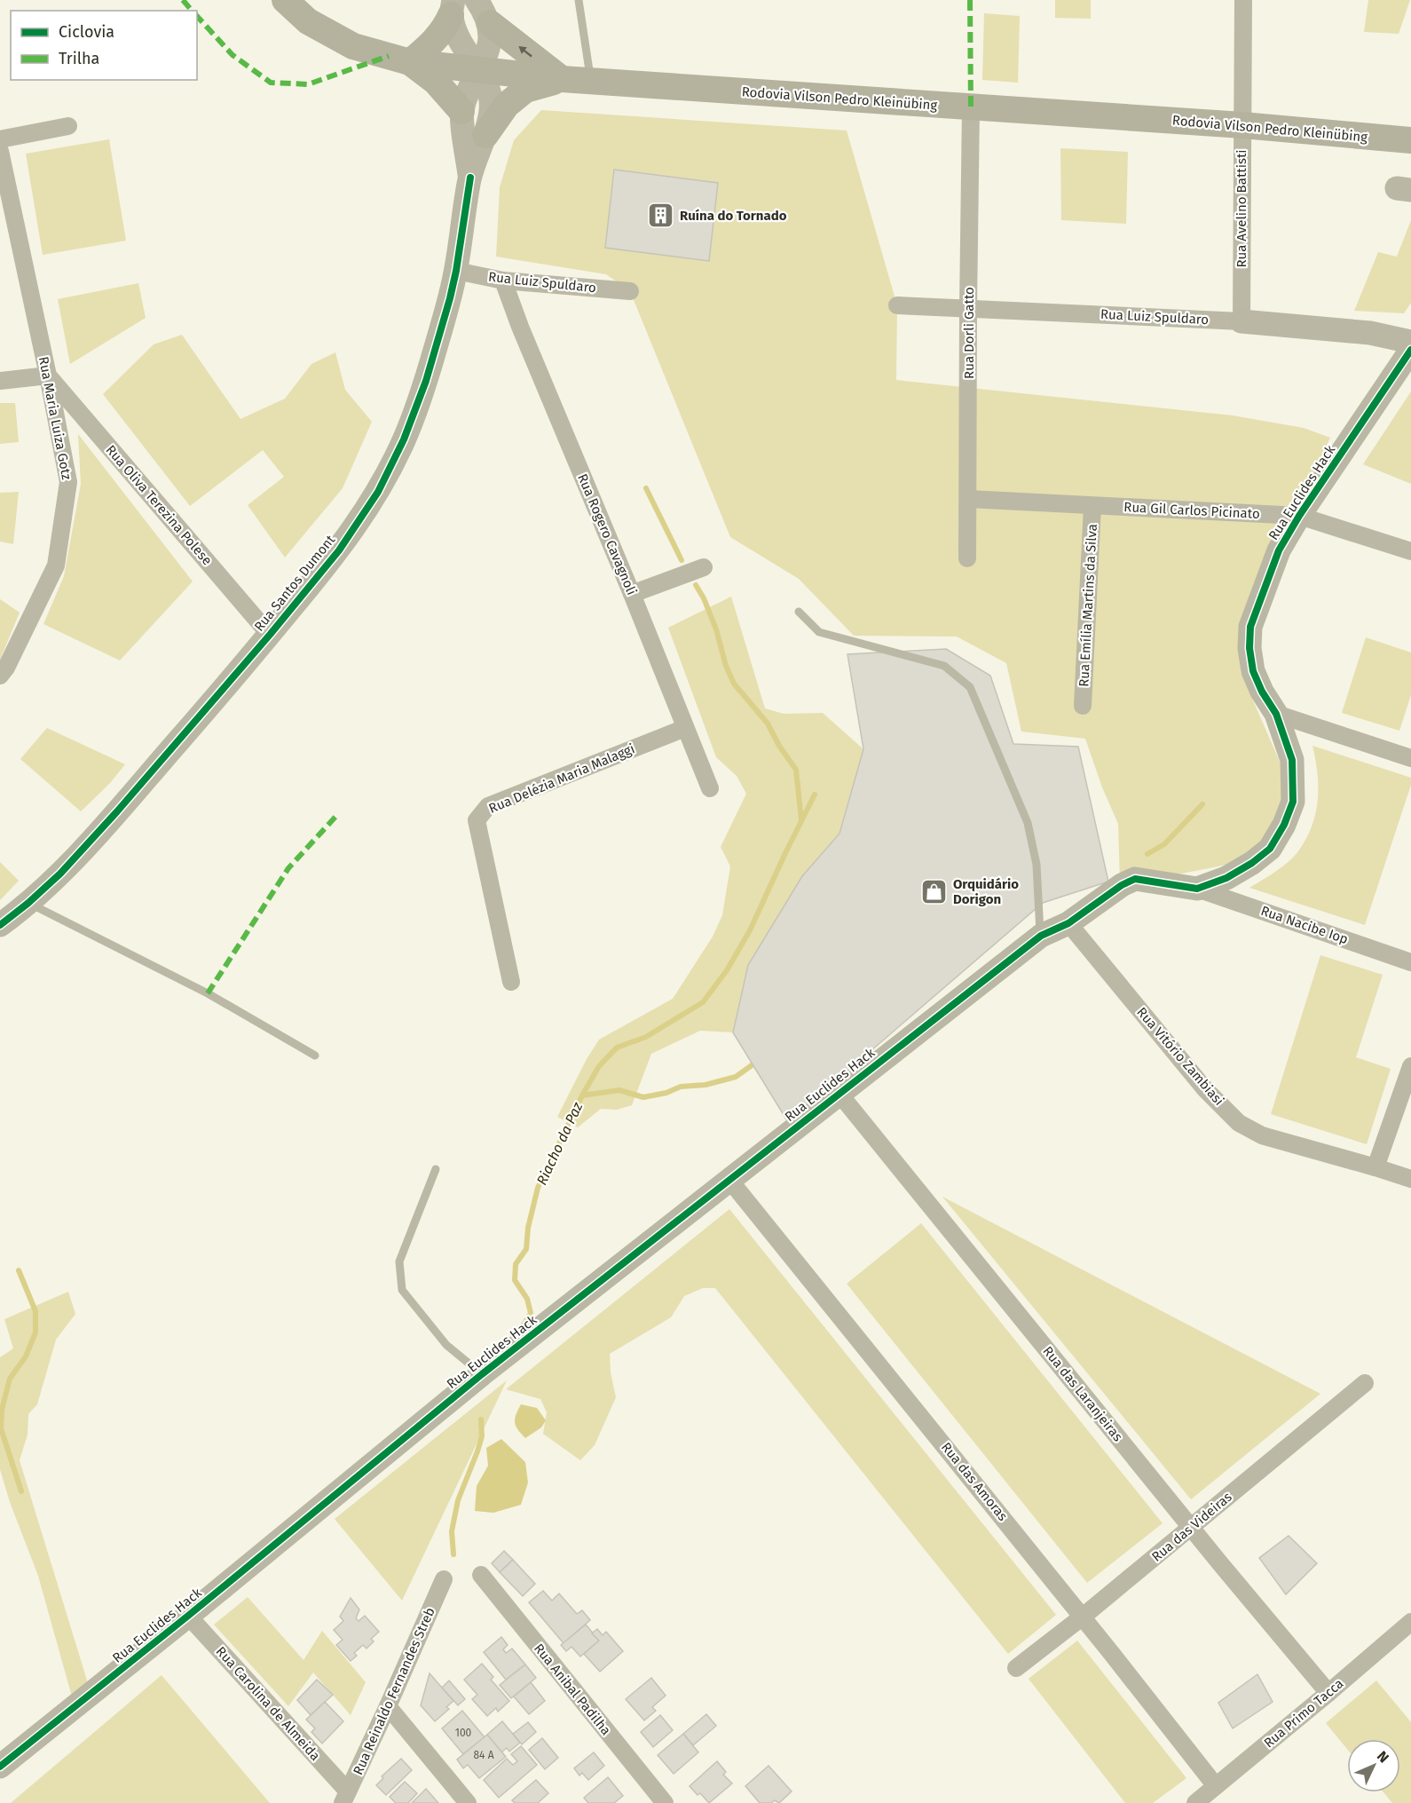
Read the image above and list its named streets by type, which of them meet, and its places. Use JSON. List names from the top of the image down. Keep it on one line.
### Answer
{"streets":{"main road":["Rodovia Vilson Pedro Kleinübing"],"street":["Rua Avelino Battisti","Rua Luiz Spuldaro","Rua Dorli Gatto","Rua Maria Luiza Gotz","Rua Euclides Hack","Rua Oliva Terezina Polese","Rua Gil Carlos Picinato","Rua Rogero Cavagnoli","Rua Santos Dumont","Rua Emília Martins da Silva","Rua Delézia Maria Malaggi","Rua Nacibe Iop","Rua Vitório Zambiasi","Rua das Laranjeiras","Rua das Amoras","Rua das Videiras","Rua Anibal Padilha","Rua Reinaldo Fernandes Streb","Rua Carolina de Almeida","Rua Primo Tacca"]},"crossings":[["Rodovia Vilson Pedro Kleinübing","Rua Avelino Battisti"],["Rodovia Vilson Pedro Kleinübing","Rua Dorli Gatto"],["Rodovia Vilson Pedro Kleinübing","Rua Santos Dumont"],["Rua Avelino Battisti","Rua Luiz Spuldaro"],["Rua Luiz Spuldaro","Rua Dorli Gatto"],["Rua Luiz Spuldaro","Rua Rogero Cavagnoli"],["Rua Luiz Spuldaro","Rua Santos Dumont"],["Rua Dorli Gatto","Rua Gil Carlos Picinato"],["Rua Maria Luiza Gotz","Rua Oliva Terezina Polese"],["Rua Euclides Hack","Rua Gil Carlos Picinato"],["Rua Euclides Hack","Rua Nacibe Iop"],["Rua Euclides Hack","Rua Vitório Zambiasi"],["Rua Euclides Hack","Rua das Laranjeiras"],["Rua Euclides Hack","Rua das Amoras"],["Rua Euclides Hack","Rua Carolina de Almeida"],["Rua Oliva Terezina Polese","Rua Santos Dumont"],["Rua Gil Carlos Picinato","Rua Emília Martins da Silva"],["Rua Rogero Cavagnoli","Rua Delézia Maria Malaggi"],["Rua das Laranjeiras","Rua das Videiras"],["Rua das Laranjeiras","Rua Primo Tacca"],["Rua das Amoras","Rua das Videiras"],["Rua das Amoras","Rua Primo Tacca"],["Rua Reinaldo Fernandes Streb","Rua Carolina de Almeida"]],"water":["Riacho da Paz"],"places":{"building":["Ruína do Tornado"],"shop":["Orquidário Dorigon"]},"house_numbers":["100","84 A"],"legend":["Ciclovia","Trilha"],"north":"top right"}
